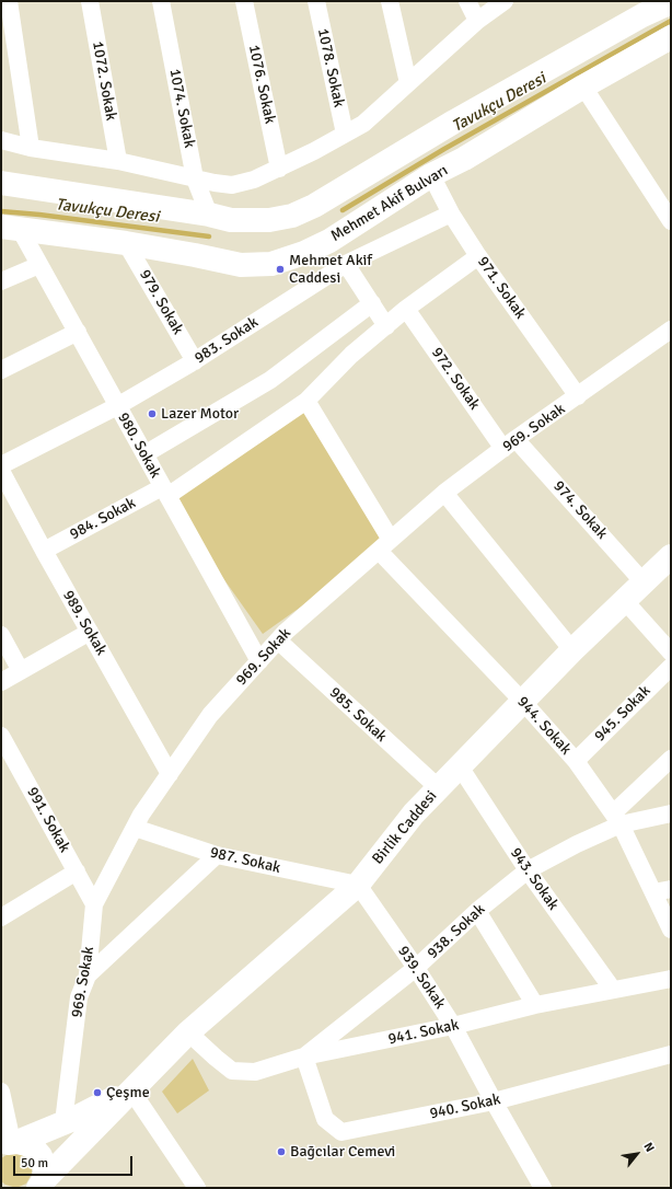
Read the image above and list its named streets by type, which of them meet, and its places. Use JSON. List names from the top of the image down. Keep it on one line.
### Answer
{"streets":{"main road":["Mehmet Akif Bulvarı","Birlik Caddesi"],"street":["1078. Sokak","1072. Sokak","1076. Sokak","1074. Sokak","971. Sokak","979. Sokak","983. Sokak","972. Sokak","969. Sokak","980. Sokak","974. Sokak","984. Sokak","989. Sokak","945. Sokak","985. Sokak","944. Sokak","991. Sokak","987. Sokak","943. Sokak","938. Sokak","939. Sokak","941. Sokak","940. Sokak"]},"crossings":[["Mehmet Akif Bulvarı","971. Sokak"],["Mehmet Akif Bulvarı","979. Sokak"],["Mehmet Akif Bulvarı","980. Sokak"],["971. Sokak","983. Sokak"],["971. Sokak","969. Sokak"],["971. Sokak","984. Sokak"],["979. Sokak","983. Sokak"],["983. Sokak","980. Sokak"],["972. Sokak","969. Sokak"],["972. Sokak","974. Sokak"],["972. Sokak","984. Sokak"],["969. Sokak","980. Sokak"],["969. Sokak","974. Sokak"],["969. Sokak","989. Sokak"],["969. Sokak","985. Sokak"],["969. Sokak","944. Sokak"],["969. Sokak","991. Sokak"],["969. Sokak","Birlik Caddesi"],["969. Sokak","987. Sokak"],["980. Sokak","984. Sokak"],["974. Sokak","Birlik Caddesi"],["984. Sokak","989. Sokak"],["984. Sokak","944. Sokak"],["945. Sokak","944. Sokak"],["985. Sokak","Birlik Caddesi"],["944. Sokak","Birlik Caddesi"],["944. Sokak","938. Sokak"],["Birlik Caddesi","987. Sokak"],["Birlik Caddesi","943. Sokak"],["Birlik Caddesi","939. Sokak"],["Birlik Caddesi","941. Sokak"],["987. Sokak","939. Sokak"],["943. Sokak","938. Sokak"],["943. Sokak","941. Sokak"],["938. Sokak","939. Sokak"],["938. Sokak","941. Sokak"],["938. Sokak","940. Sokak"],["939. Sokak","941. Sokak"],["939. Sokak","940. Sokak"],["941. Sokak","940. Sokak"]],"water":["Tavukçu Deresi"],"places":["Mehmet Akif Caddesi","Lazer Motor","Çeşme","Bağcılar Cemevi"],"scale_bar":"50 m","north":"top right"}
